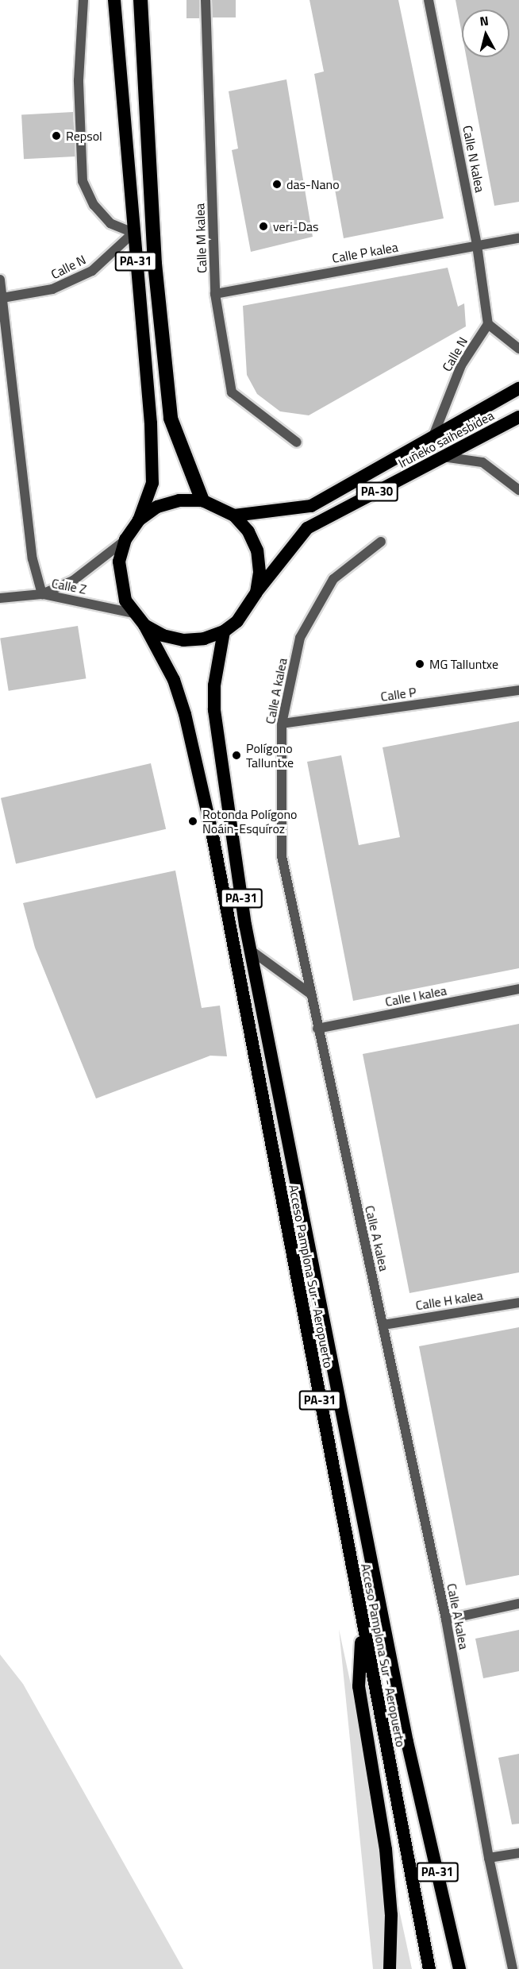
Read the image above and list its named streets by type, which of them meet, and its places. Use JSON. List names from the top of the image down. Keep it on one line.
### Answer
{"streets":{"highway":["PA-31","Iruñeko saihesbidea","PA-30","Acceso Pamplona Sur - Aeropuerto"],"street":["Calle N kalea","Calle M kalea","Calle P kalea","Calle N","Calle Z","Calle A kalea","Calle P","Calle I kalea","Calle H kalea"]},"crossings":[["Calle N kalea","Calle P kalea"],["Calle N kalea","Calle N"],["Calle M kalea","Calle P kalea"],["PA-31","Calle N"],["PA-31","Iruñeko saihesbidea"],["PA-31","Calle Z"],["PA-31","Acceso Pamplona Sur - Aeropuerto"],["Calle N","Iruñeko saihesbidea"],["Iruñeko saihesbidea","Calle Z"],["Iruñeko saihesbidea","Acceso Pamplona Sur - Aeropuerto"],["Calle Z","Acceso Pamplona Sur - Aeropuerto"],["Calle A kalea","Calle P"],["Calle A kalea","Calle I kalea"],["Calle A kalea","Calle H kalea"]],"places":["Repsol","das-Nano","veri-Das","MG Talluntxe","Polígono Talluntxe","Rotonda Polígono Noáin-Esquíroz"],"north":"top"}
